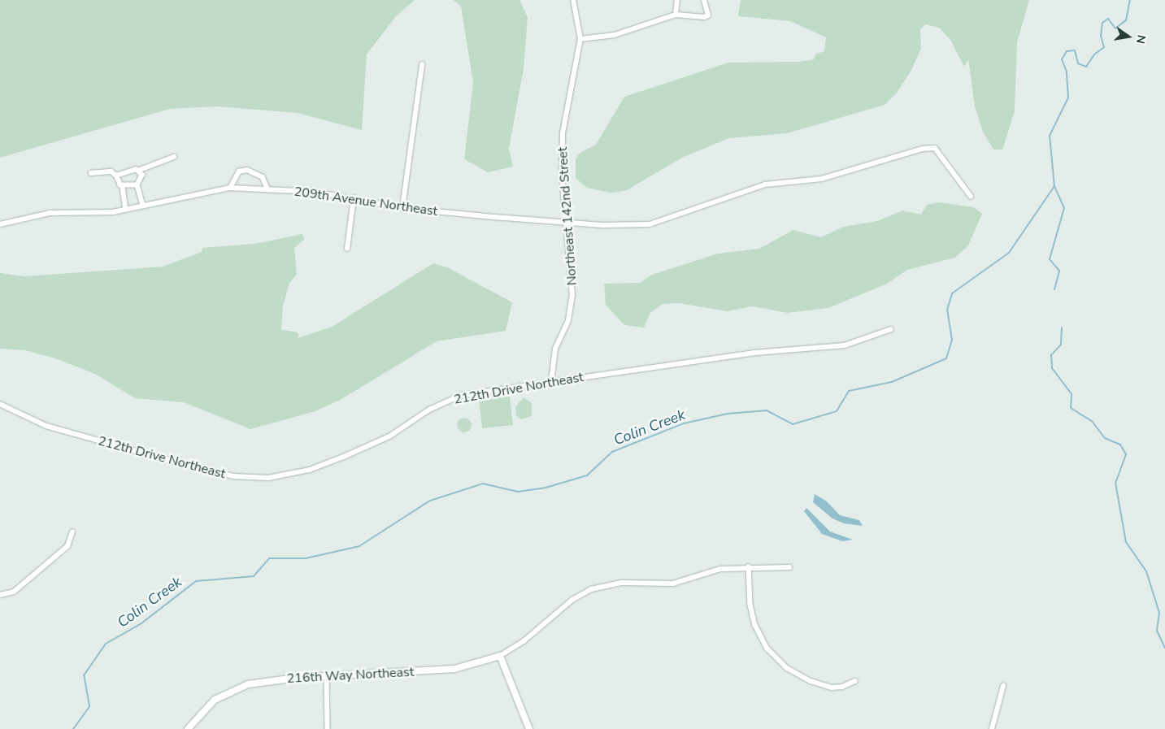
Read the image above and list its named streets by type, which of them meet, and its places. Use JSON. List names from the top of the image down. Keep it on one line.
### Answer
{"streets":{"street":["209th Avenue Northeast","Northeast 142nd Street","212th Drive Northeast","216th Way Northeast"]},"crossings":[["209th Avenue Northeast","Northeast 142nd Street"],["Northeast 142nd Street","212th Drive Northeast"]],"water":["Colin Creek"],"north":"right"}
